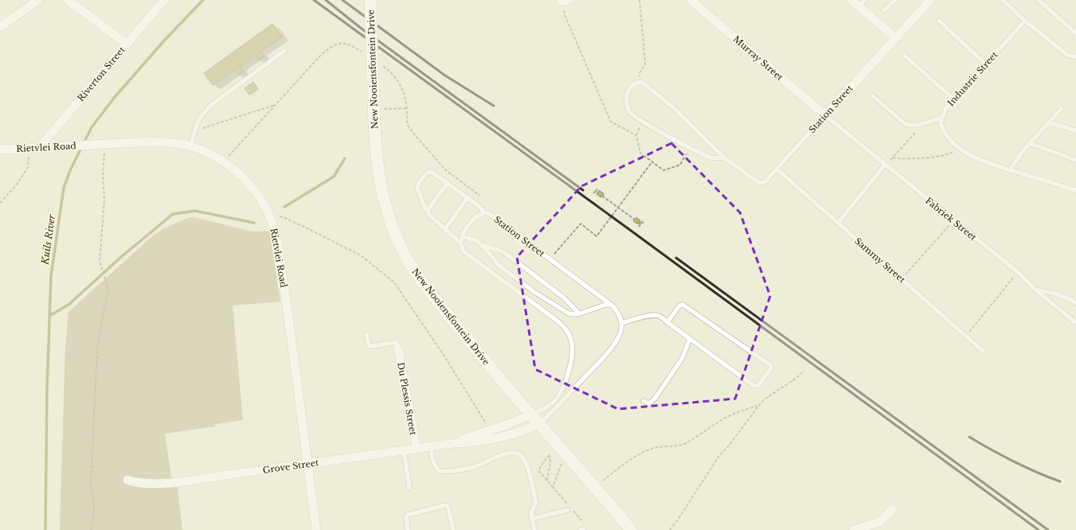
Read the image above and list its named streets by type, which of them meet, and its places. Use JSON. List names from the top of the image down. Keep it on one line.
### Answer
{"streets":{"street":["Murray Street","New Nooiensfontein Drive","Riverton Street","Station Street","Rietvlei Road","Du Plessis Street","Grove Street"],"lane":["Industrie Street","Fabriek Street","Sammy Street"]},"crossings":[["Murray Street","Station Street"],["Murray Street","Fabriek Street"],["New Nooiensfontein Drive","Grove Street"],["Riverton Street","Rietvlei Road"],["Station Street","Fabriek Street"],["Station Street","Sammy Street"],["Rietvlei Road","Grove Street"],["Du Plessis Street","Grove Street"]],"water":["Kuils River"]}
